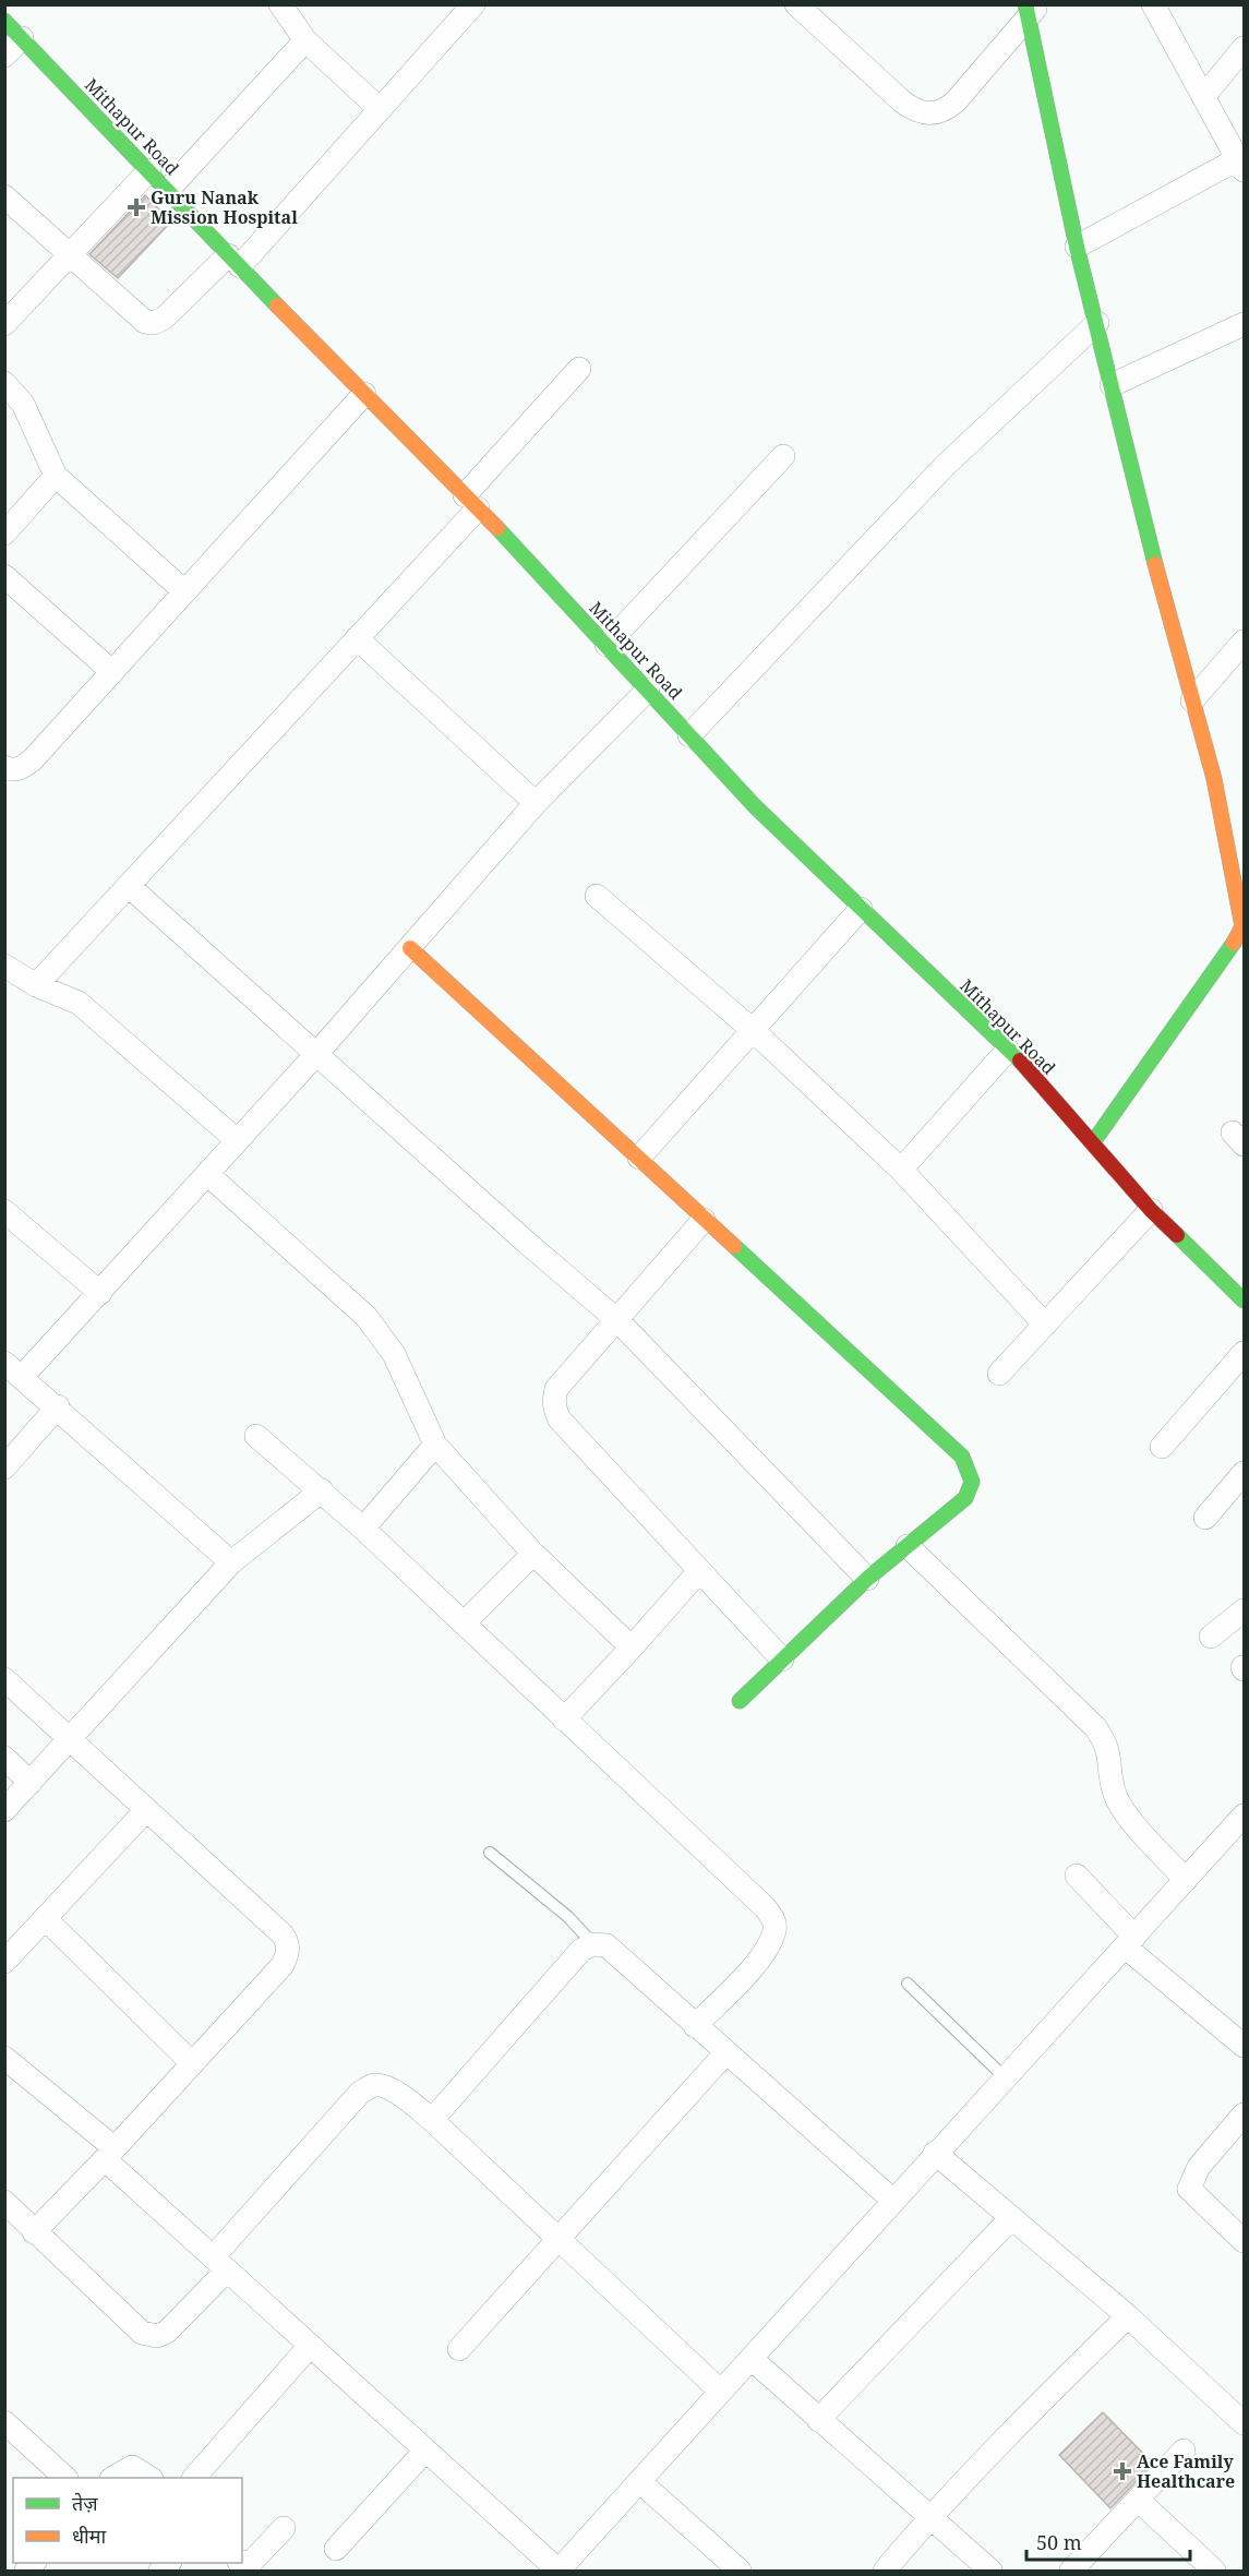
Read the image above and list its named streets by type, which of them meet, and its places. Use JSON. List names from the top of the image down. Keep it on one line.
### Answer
{"streets":{"street":["Mithapur Road"]},"places":{"health":["Guru Nanak Mission Hospital","Ace Family Healthcare"]},"legend":["तेज़","धीमा"],"scale_bar":"50 m"}
